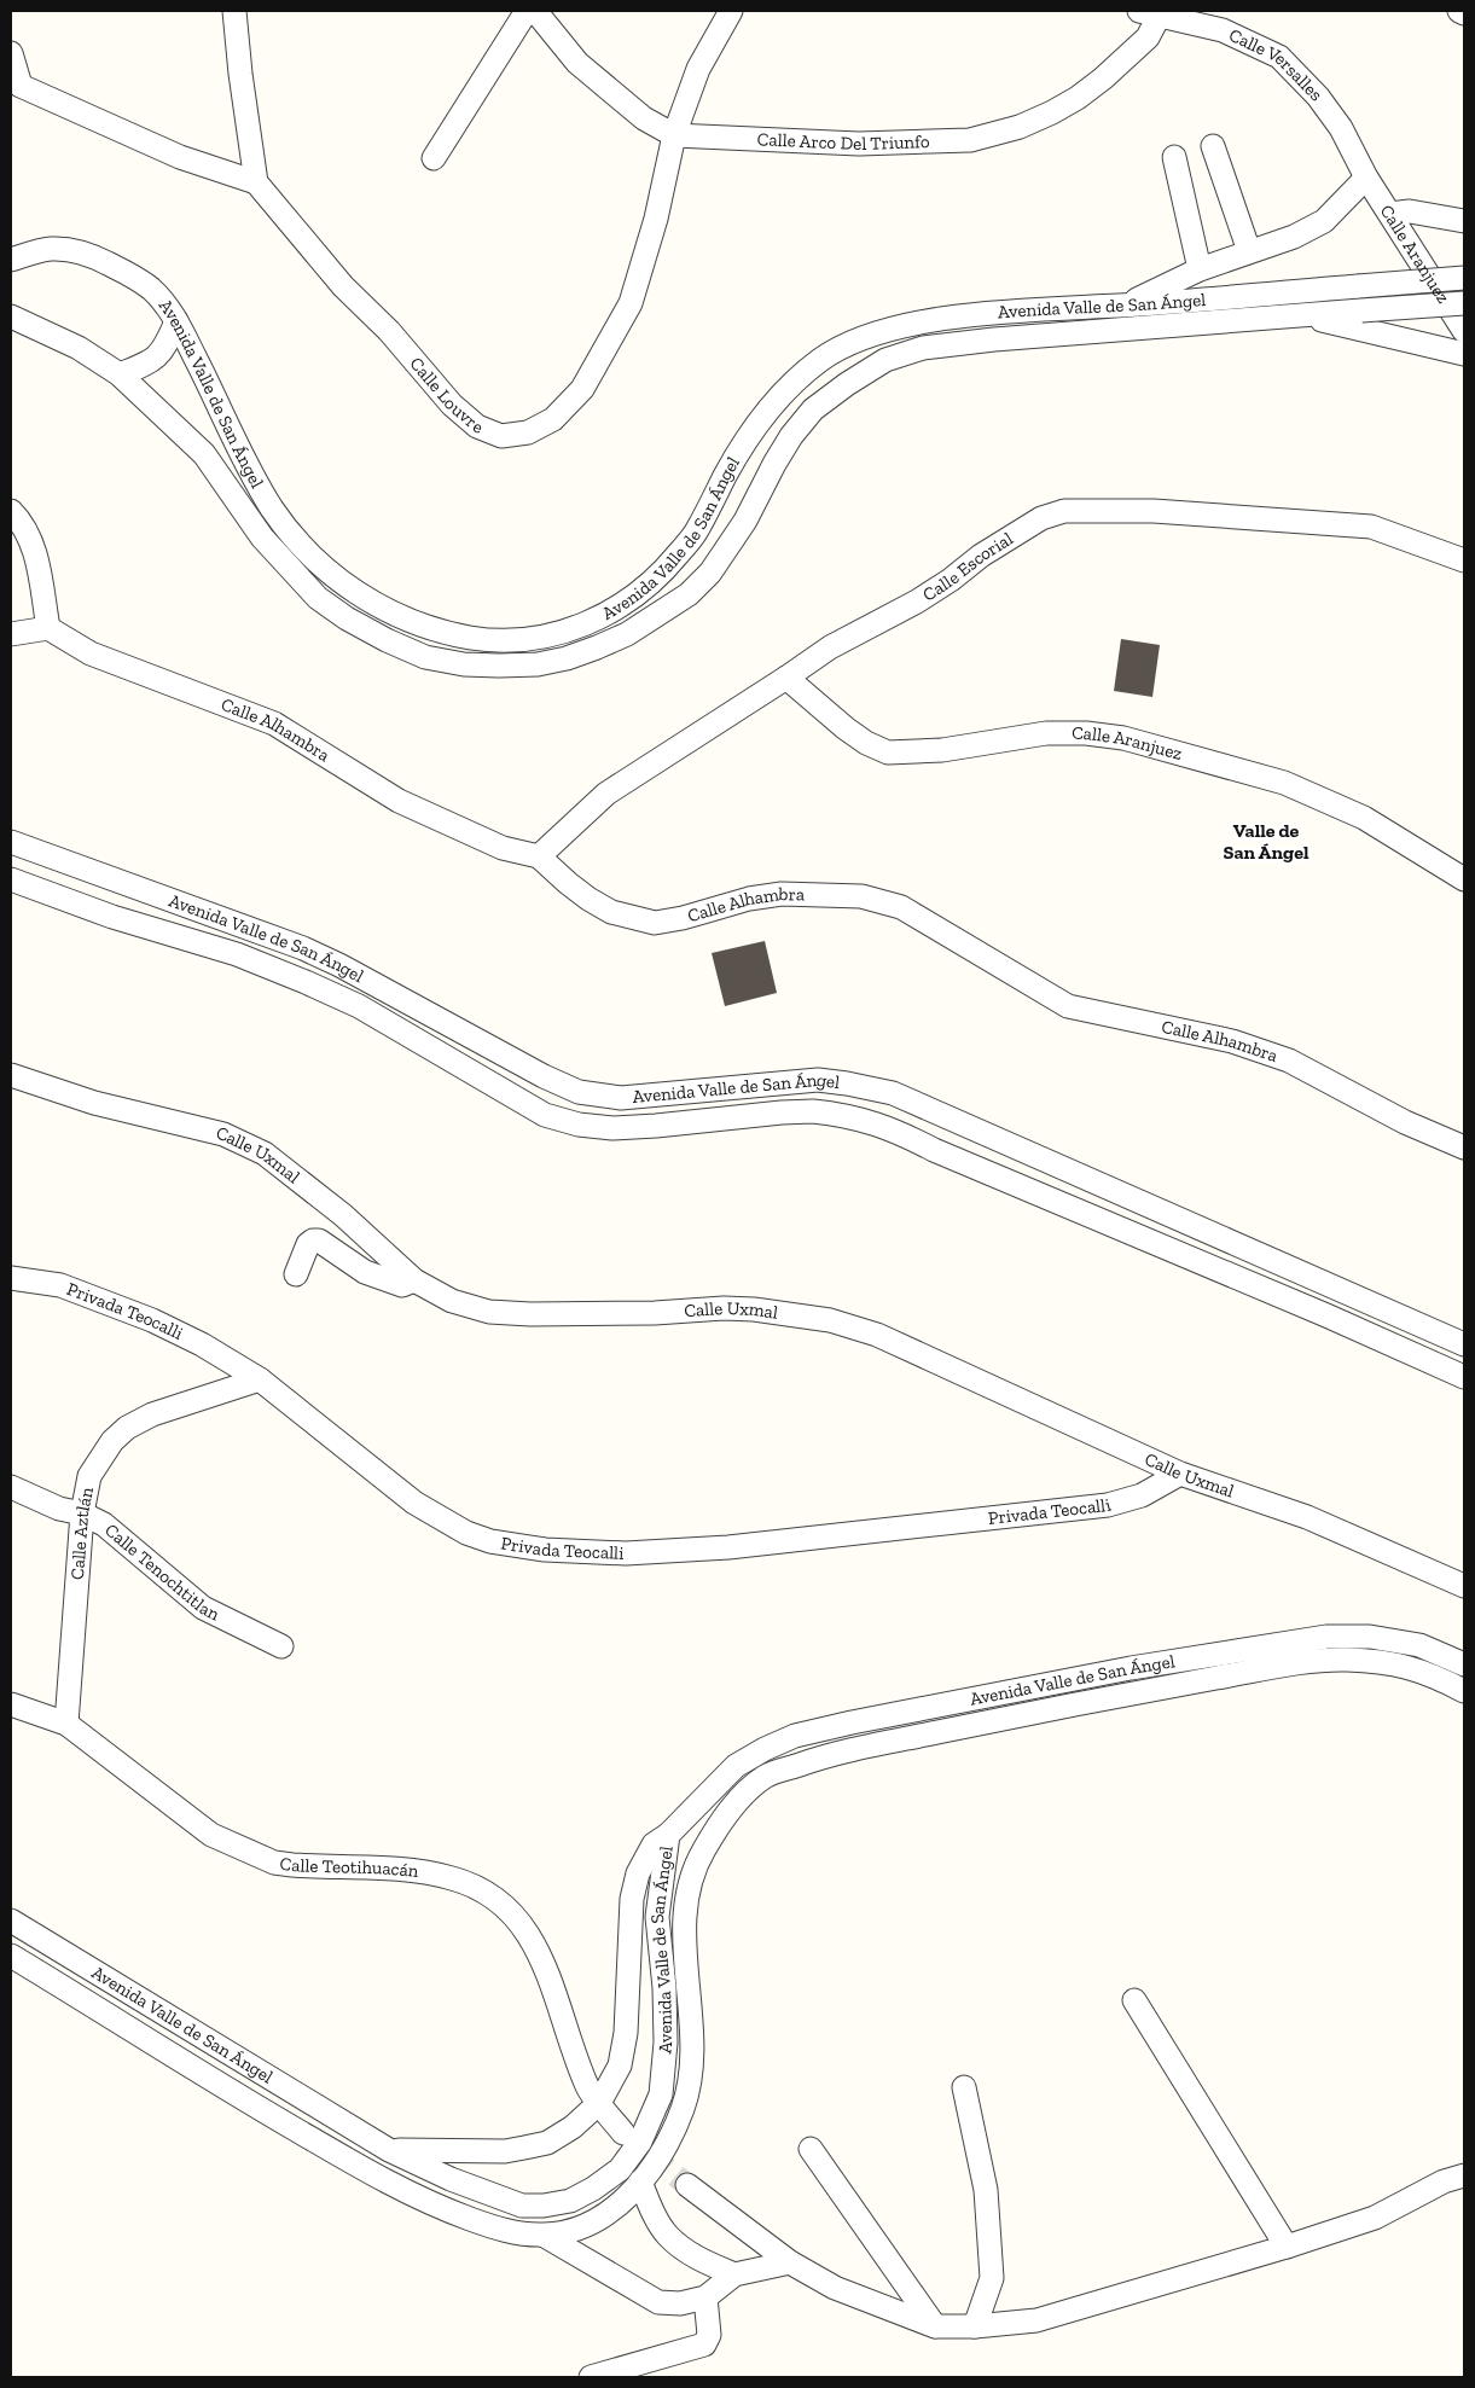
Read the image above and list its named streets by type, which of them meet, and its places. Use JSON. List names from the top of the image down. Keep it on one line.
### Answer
{"streets":{"street":["Calle Versalles","Calle Arco Del Triunfo","Calle Aranjuez","Avenida Valle de San Ángel","Calle Louvre","Calle Escorial","Calle Alhambra","Calle Uxmal","Privada Teocalli","Calle Aztlán","Calle Tenochtitlan","Calle Teotihuacán"]},"crossings":[["Calle Versalles","Calle Arco Del Triunfo"],["Calle Versalles","Calle Aranjuez"],["Calle Arco Del Triunfo","Calle Louvre"],["Calle Aranjuez","Calle Escorial"],["Calle Escorial","Calle Alhambra"],["Calle Uxmal","Privada Teocalli"],["Privada Teocalli","Calle Aztlán"],["Calle Aztlán","Calle Tenochtitlan"],["Calle Aztlán","Calle Teotihuacán"]],"districts":["Valle de San Ángel"]}
